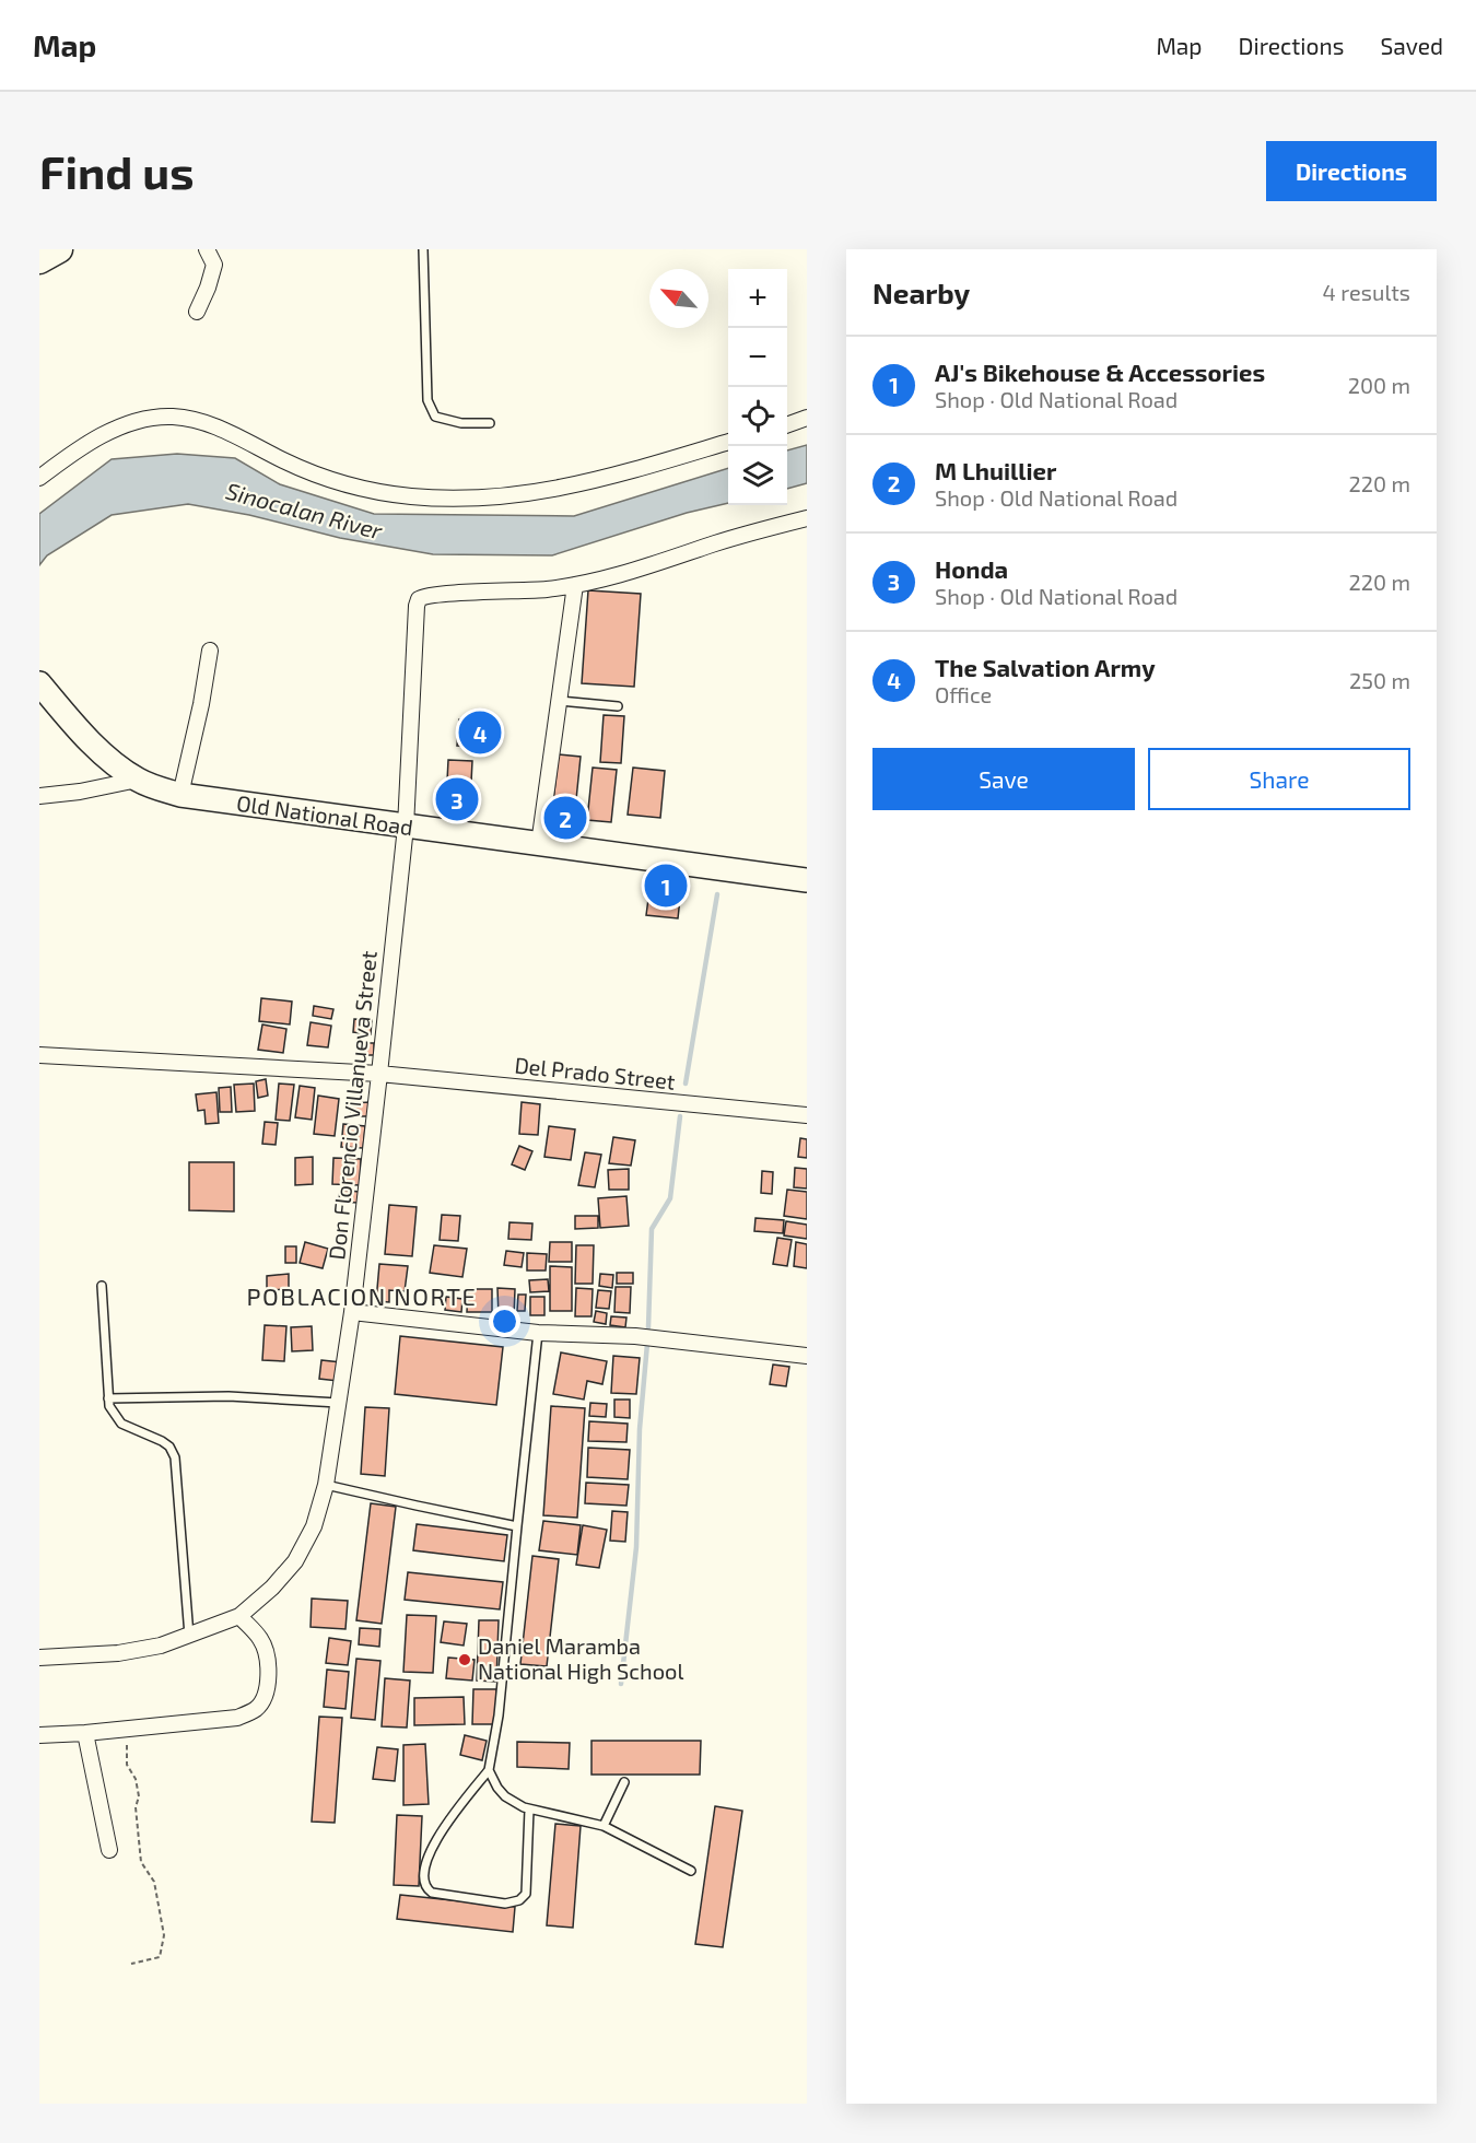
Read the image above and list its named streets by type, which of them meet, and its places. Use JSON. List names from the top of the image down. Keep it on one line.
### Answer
{"streets":{"main road":["Old National Road"],"street":["Del Prado Street","Don Florencio Villanueva Street"]},"crossings":[["Old National Road","Don Florencio Villanueva Street"],["Del Prado Street","Don Florencio Villanueva Street"]],"districts":["POBLACION NORTE"],"water":["Sinocalan River"],"places":["Daniel Maramba National High School"],"north":"top left","page":{"header":"Map","nav":["Map","Directions","Saved"],"buttons":["Directions",["Save","Share"]],"title":"Find us","heading":["Nearby","4 results"],"map_buttons":["+","−"],"list":[{"mark":"1","name":"AJ's Bikehouse & Accessories","note":"Shop · Old National Road","value":"200 m"},{"mark":"2","name":"M Lhuillier","note":"Shop · Old National Road","value":"220 m"},{"mark":"3","name":"Honda","note":"Shop · Old National Road","value":"220 m"},{"mark":"4","name":"The Salvation Army","note":"Office","value":"250 m"}],"pins":["4","3","2","1"]}}
